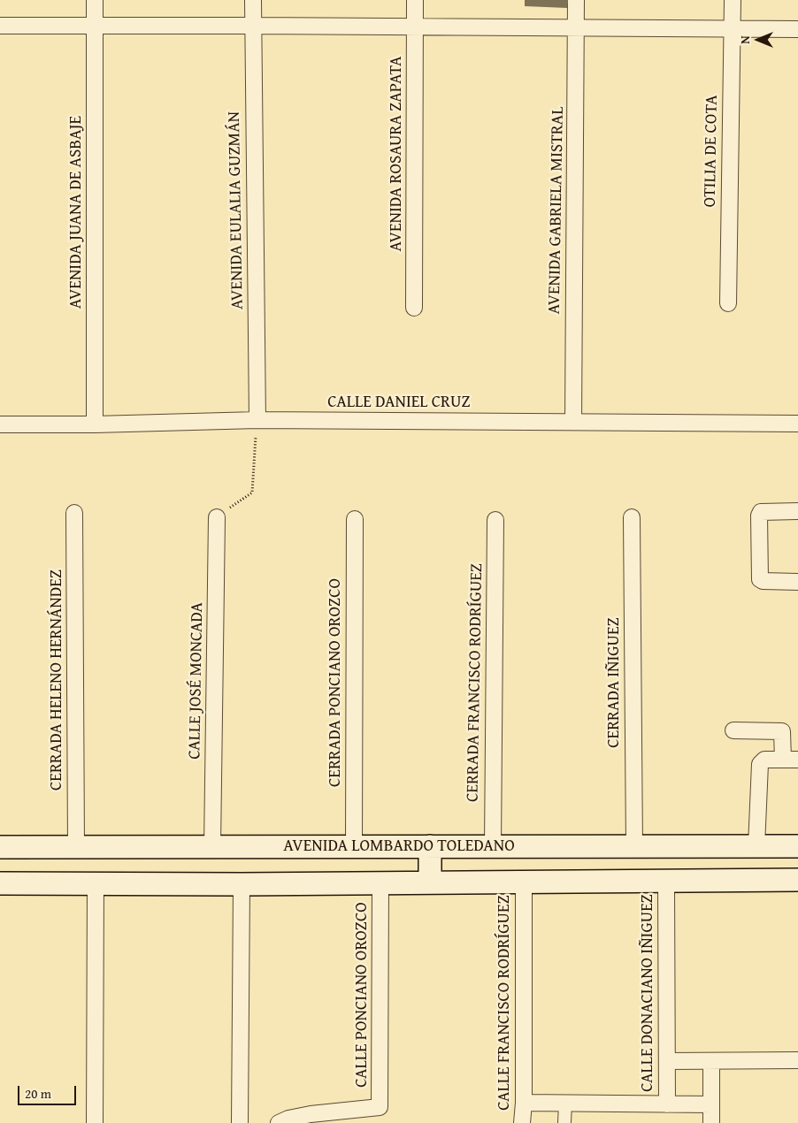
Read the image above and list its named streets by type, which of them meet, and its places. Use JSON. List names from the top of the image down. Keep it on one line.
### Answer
{"streets":{"main road":["AVENIDA LOMBARDO TOLEDANO"],"street":["OTILIA DE COTA","AVENIDA ROSAURA ZAPATA","AVENIDA EULALIA GUZMÁN","AVENIDA GABRIELA MISTRAL","AVENIDA JUANA DE ASBAJE","CALLE DANIEL CRUZ","CERRADA HELENO HERNÁNDEZ","CALLE JOSÉ MONCADA","CERRADA PONCIANO OROZCO","CERRADA FRANCISCO RODRÍGUEZ","CERRADA IÑIGUEZ","CALLE DONACIANO IÑIGUEZ","CALLE PONCIANO OROZCO","CALLE FRANCISCO RODRÍGUEZ"]},"crossings":[["AVENIDA EULALIA GUZMÁN","CALLE DANIEL CRUZ"],["AVENIDA GABRIELA MISTRAL","CALLE DANIEL CRUZ"],["AVENIDA JUANA DE ASBAJE","CALLE DANIEL CRUZ"],["CERRADA HELENO HERNÁNDEZ","AVENIDA LOMBARDO TOLEDANO"],["CALLE JOSÉ MONCADA","AVENIDA LOMBARDO TOLEDANO"],["CERRADA PONCIANO OROZCO","AVENIDA LOMBARDO TOLEDANO"],["CERRADA FRANCISCO RODRÍGUEZ","AVENIDA LOMBARDO TOLEDANO"],["CERRADA IÑIGUEZ","AVENIDA LOMBARDO TOLEDANO"]],"scale_bar":"20 m","north":"left"}
